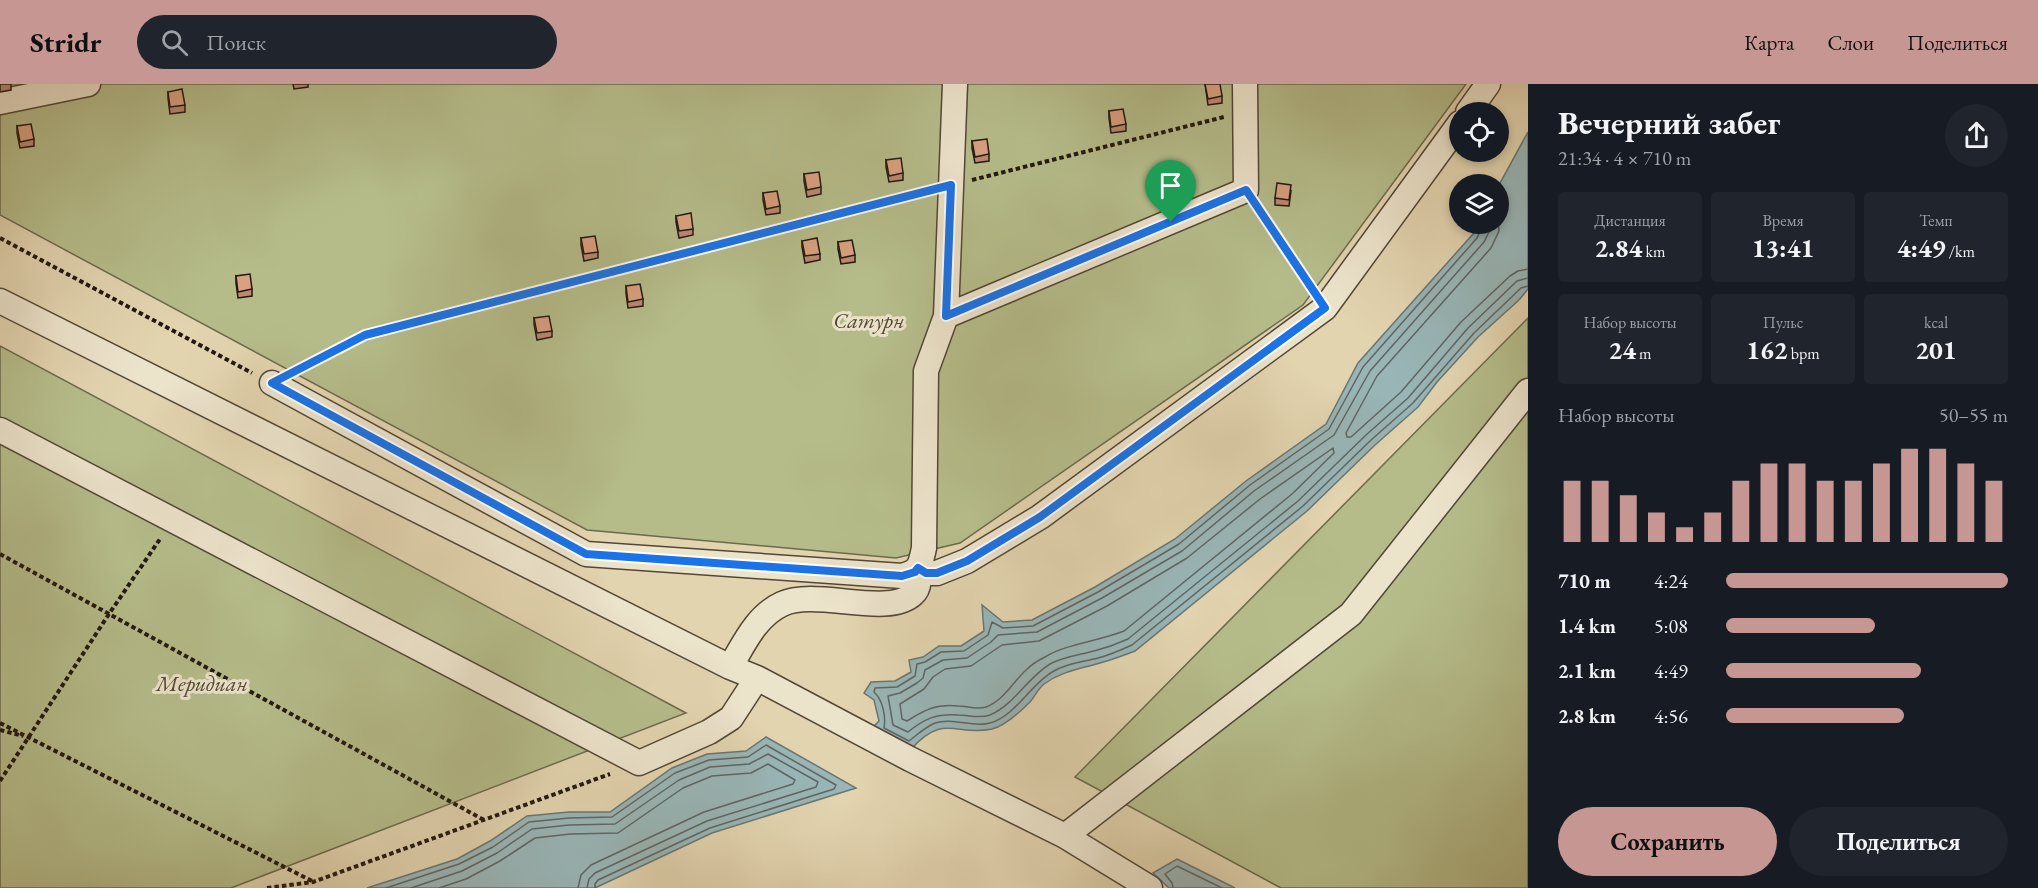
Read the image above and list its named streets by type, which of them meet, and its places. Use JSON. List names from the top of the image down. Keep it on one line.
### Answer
{"parks":["Сатурн","Меридиан"],"page":{"header":"Stridr","search":"Поиск","nav":["Карта","Слои","Поделиться"],"heading":["Вечерний забег","21:34 · 4 × 710 m"],"stats":[["Дистанция","2.84 km"],["Время","13:41"],["Темп","4:49 /km"],["Набор высоты","24 m"],["Пульс","162 bpm"],["kcal","201"]],"chart":["Набор высоты","50–55 m"],"list":[{"name":"710 m","note":"4:24"},{"name":"1.4 km","note":"5:08"},{"name":"2.1 km","note":"4:49"},{"name":"2.8 km","note":"4:56"}],"buttons":["Сохранить","Поделиться"]}}
